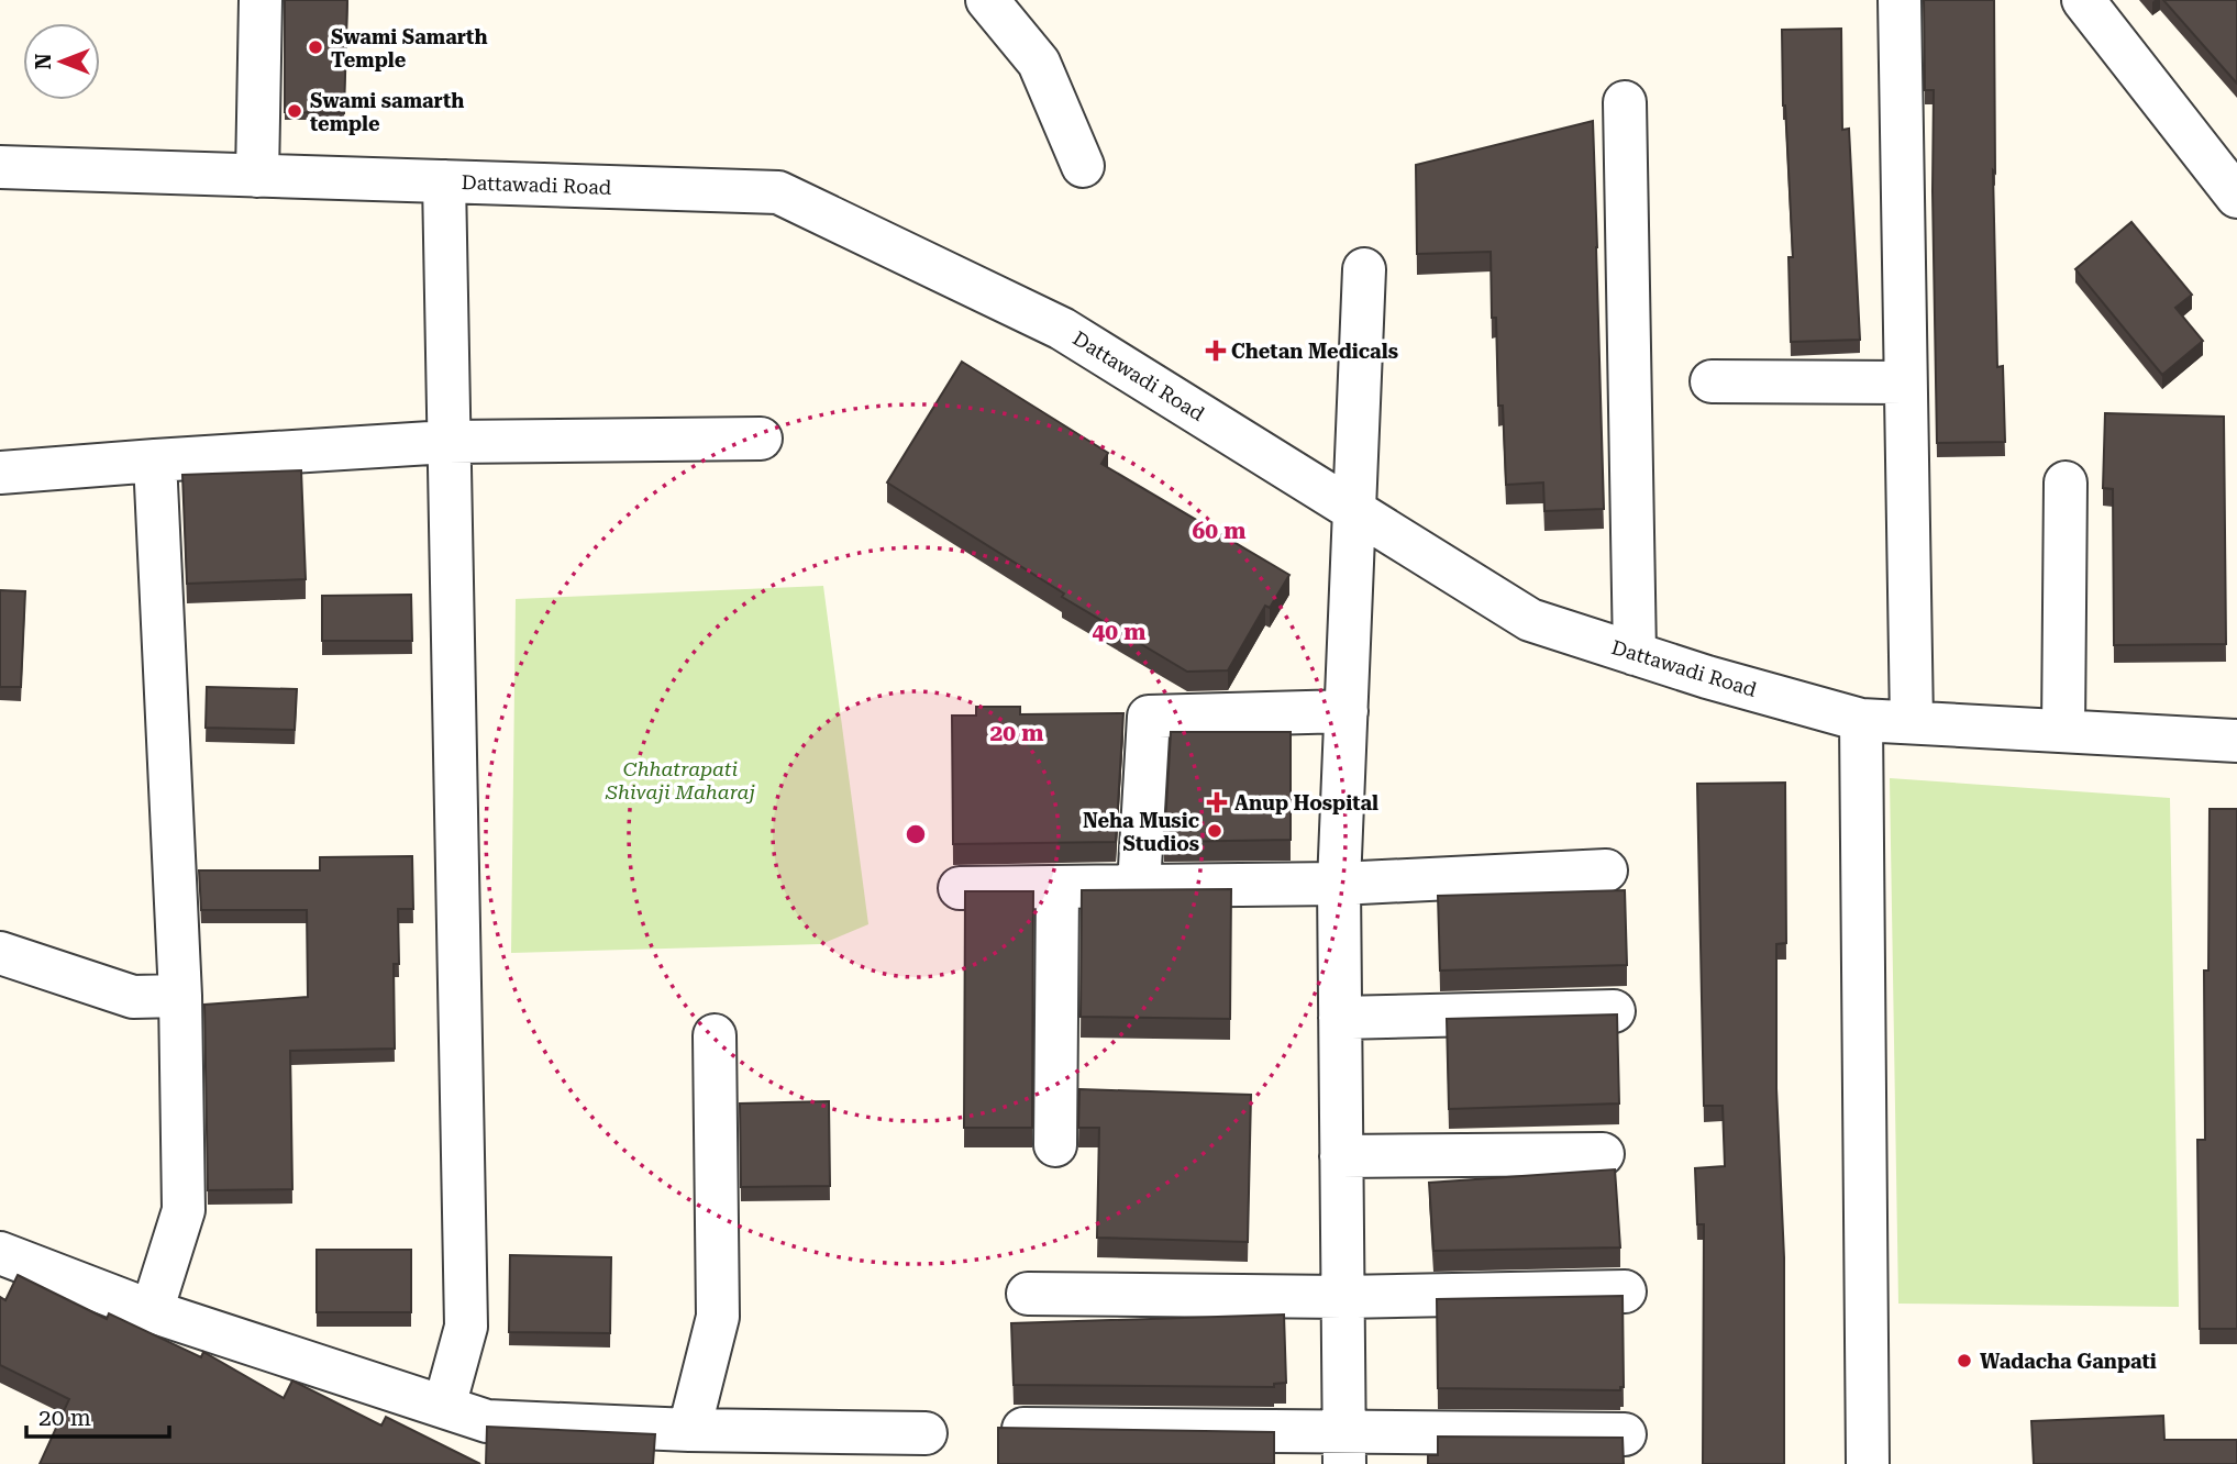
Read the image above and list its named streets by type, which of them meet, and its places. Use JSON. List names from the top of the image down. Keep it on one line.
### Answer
{"streets":{"street":["Dattawadi Road"]},"parks":["Chhatrapati Shivaji Maharaj"],"places":{"other":["Swami Samarth Temple","Swami samarth temple","Neha Music Studios","Wadacha Ganpati"],"health":["Chetan Medicals","Anup Hospital"]},"scale_bar":"20 m","north":"left","rings":["60 m","40 m","20 m"]}
